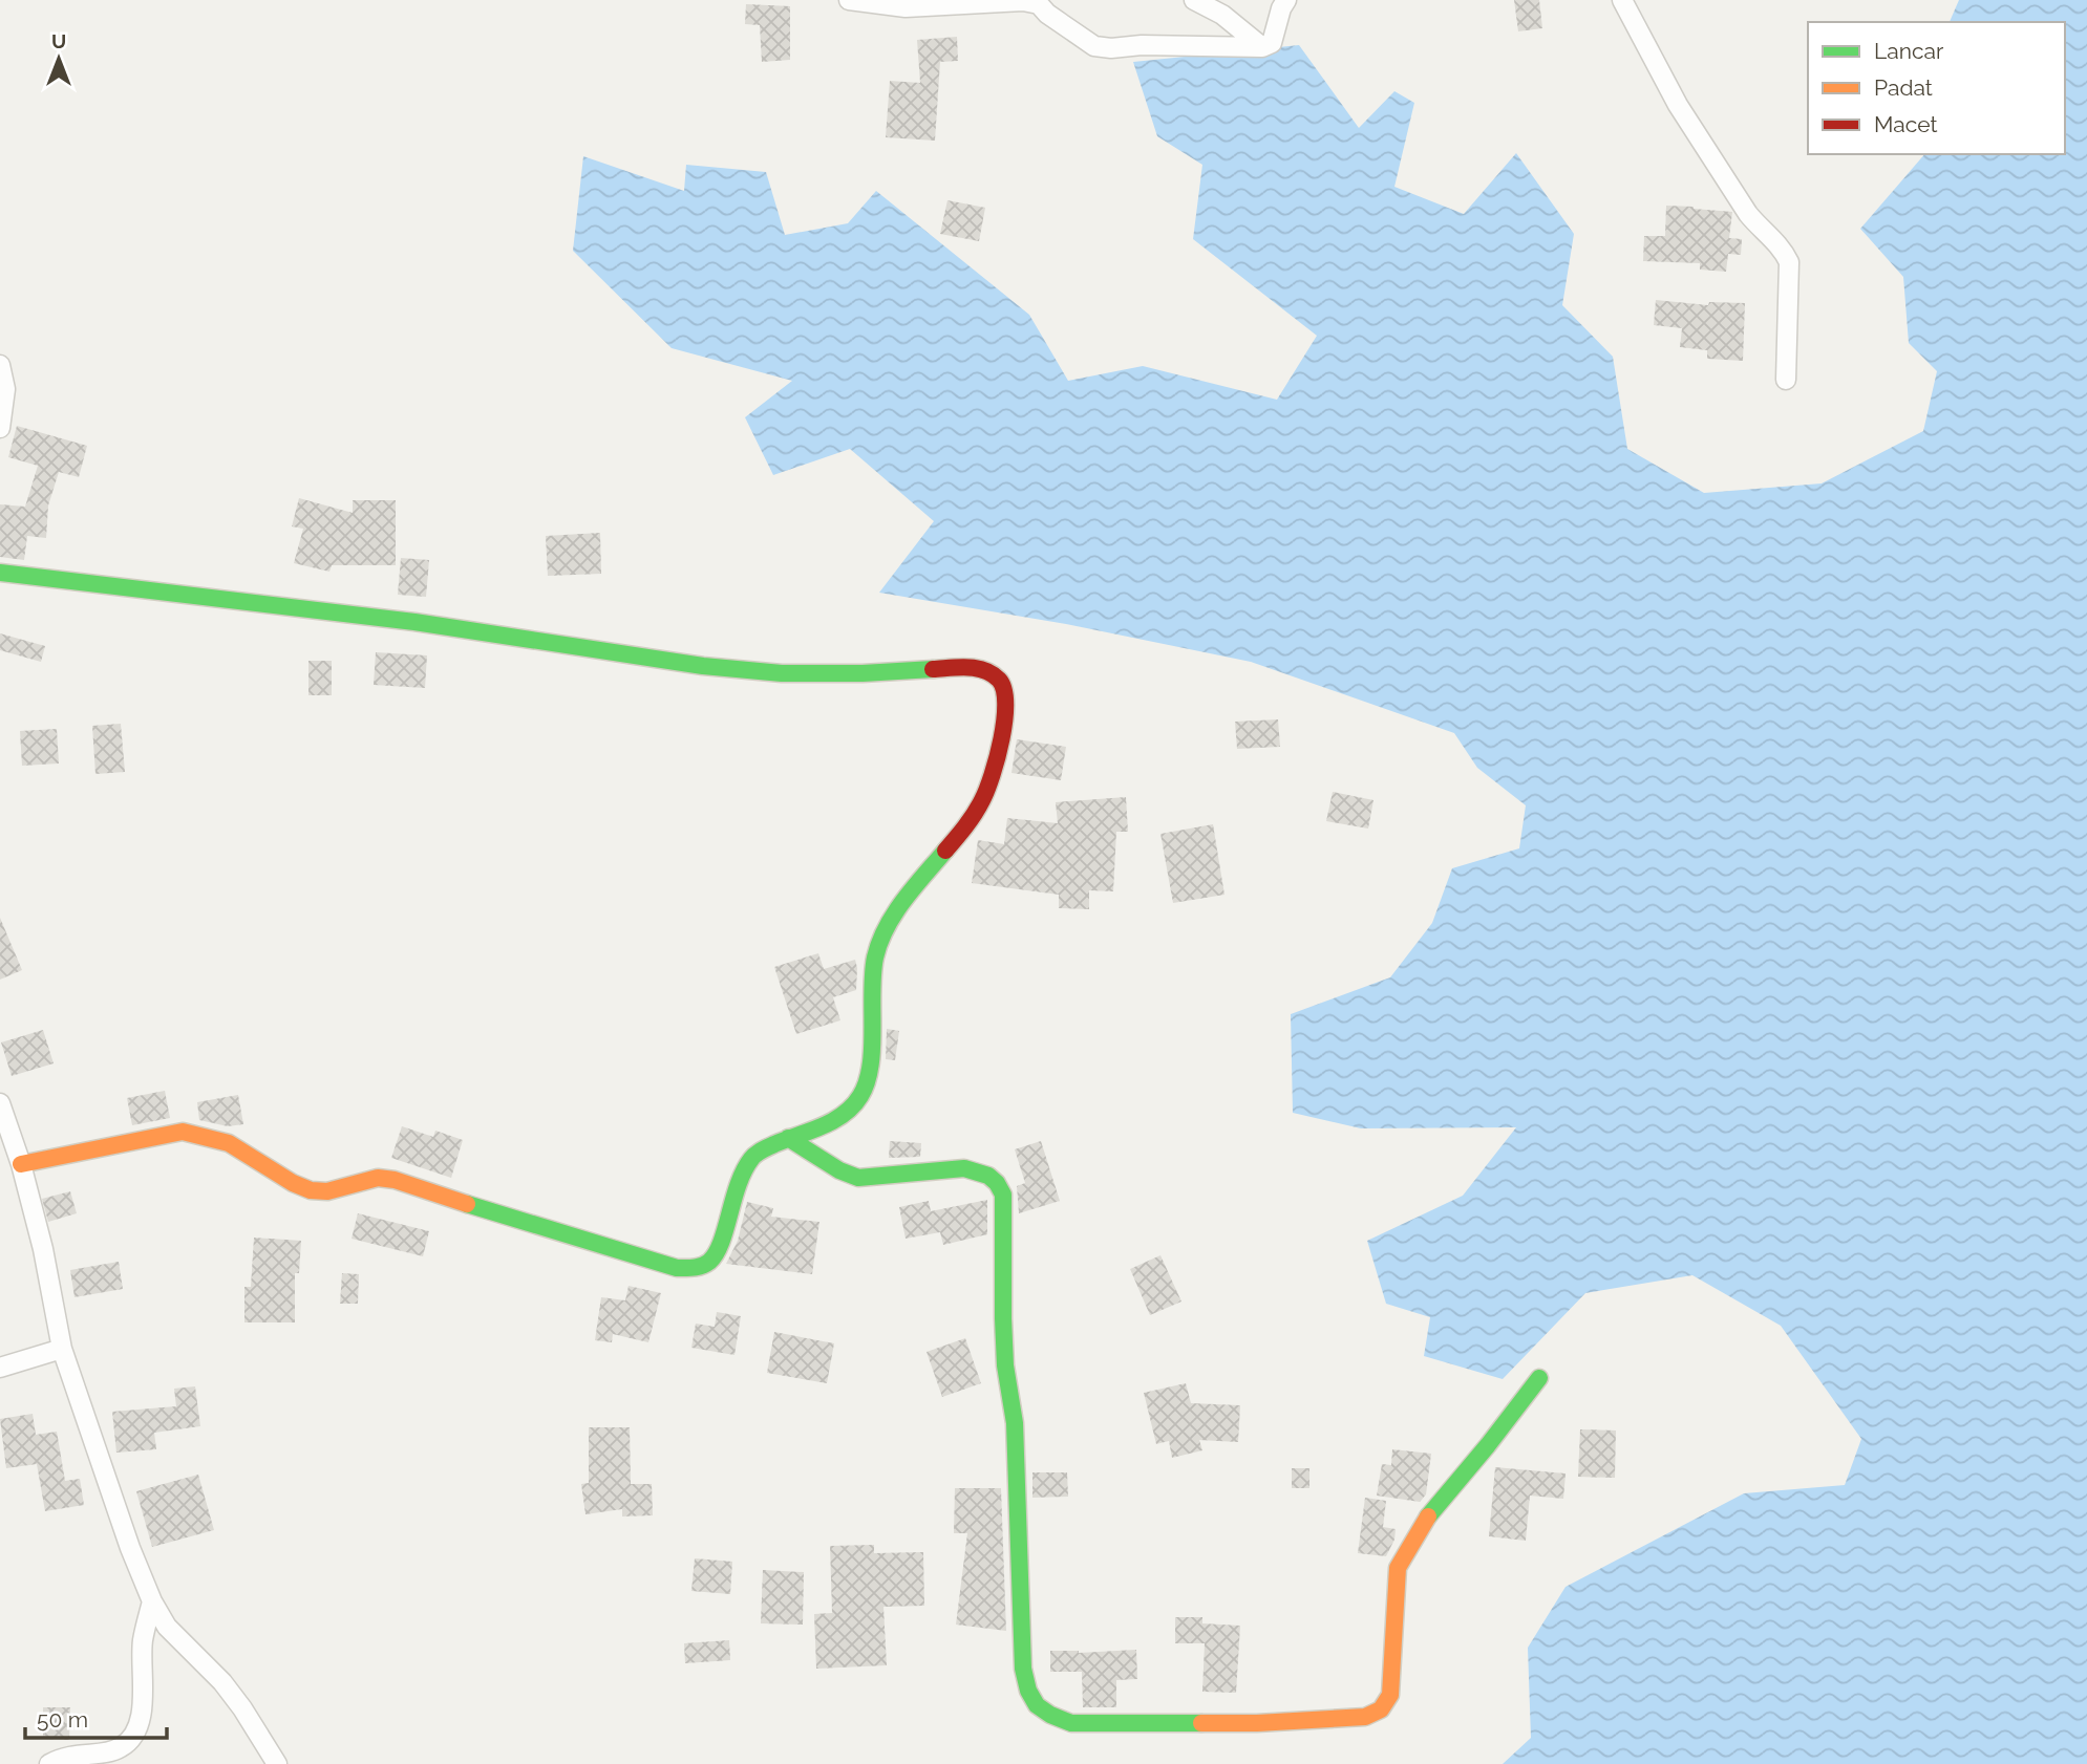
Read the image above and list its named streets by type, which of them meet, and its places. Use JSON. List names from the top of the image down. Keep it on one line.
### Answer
{"legend":["Lancar","Padat","Macet"],"scale_bar":"50 m","north":"top"}
